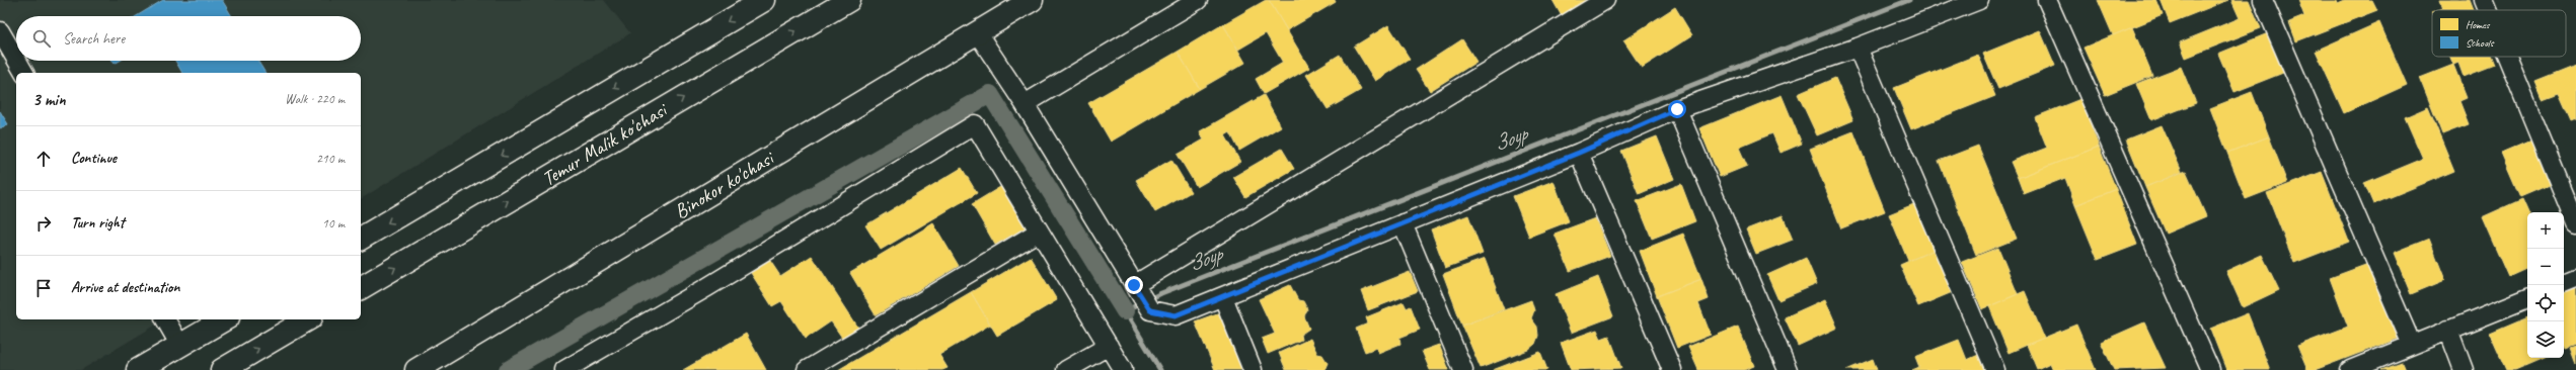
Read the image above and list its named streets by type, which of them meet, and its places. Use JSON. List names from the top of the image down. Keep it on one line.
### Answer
{"streets":{"main road":["Temur Malik ko'chasi","Binokor ko'chasi"]},"water":["Зоур"],"legend":["Homes","Schools"],"page":{"search":"Search here","heading":["3 min","Walk · 220 m"],"list":[["Continue","210 m"],["Turn right","10 m"],"Arrive at destination"],"map_buttons":["+","−"]}}
